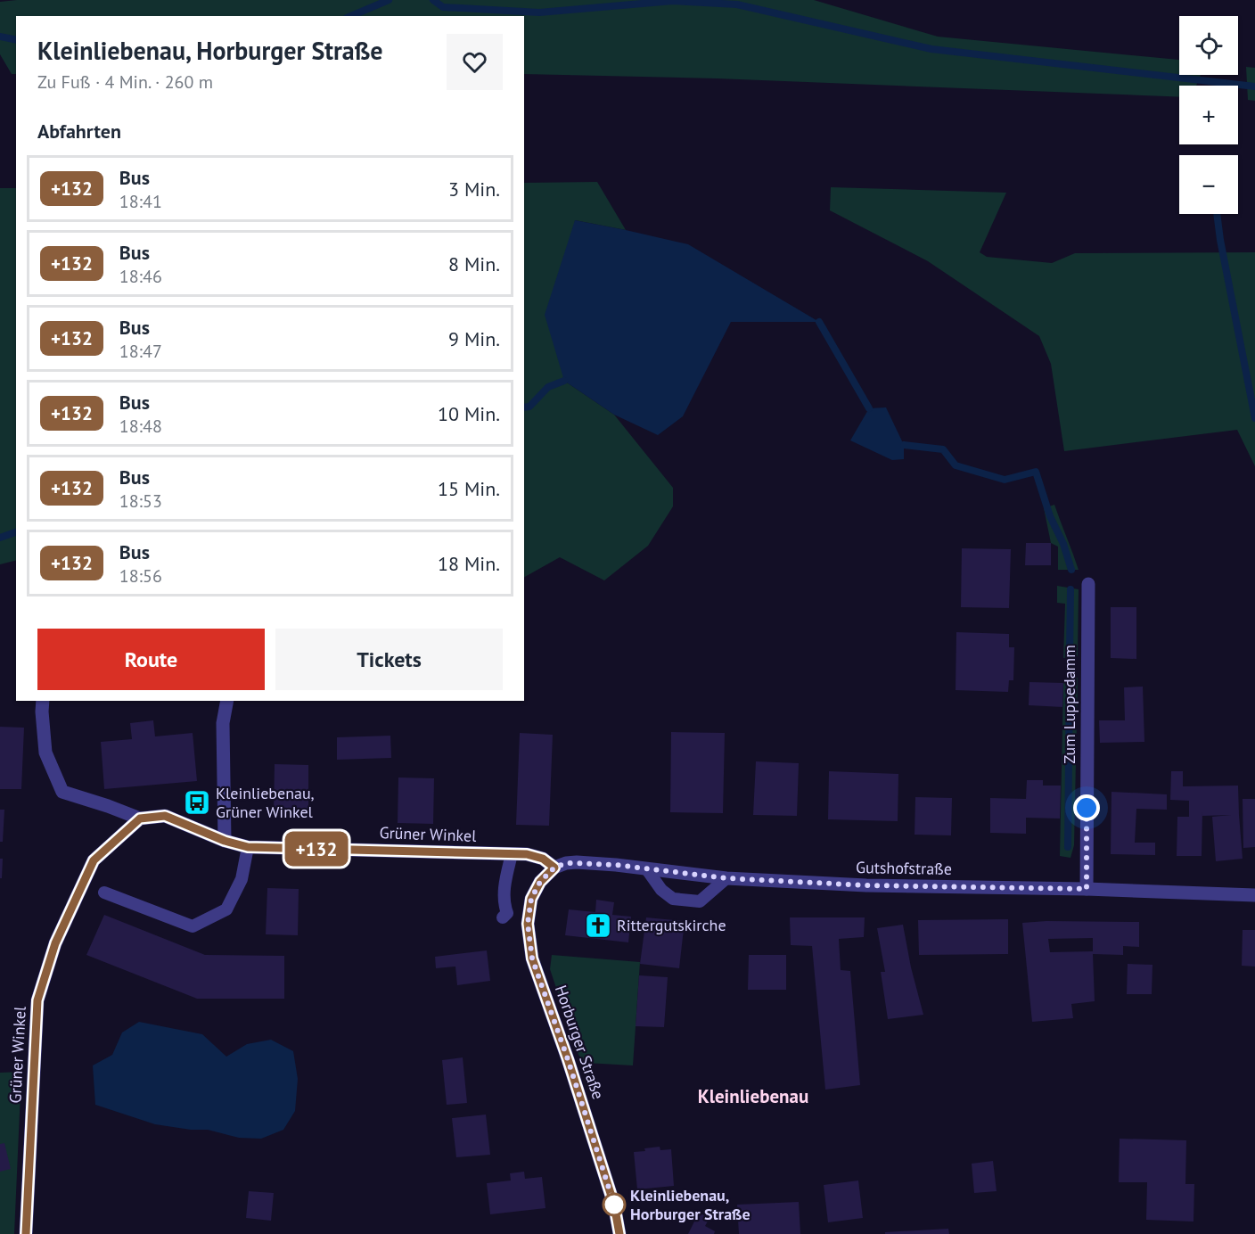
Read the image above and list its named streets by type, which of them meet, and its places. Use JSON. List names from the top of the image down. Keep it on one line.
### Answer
{"streets":{"street":["Zum Luppedamm","Grüner Winkel","Gutshofstraße","Horburger Straße"]},"crossings":[["Zum Luppedamm","Gutshofstraße"],["Grüner Winkel","Gutshofstraße"],["Grüner Winkel","Horburger Straße"],["Gutshofstraße","Horburger Straße"]],"districts":["Kleinliebenau"],"places":{"bus stop":["Kleinliebenau, Grüner Winkel"],"church":["Rittergutskirche"],"other":["Kleinliebenau, Horburger Straße"]},"lines":["bus line +132"],"page":{"on_map":"+132","map_buttons":["+","−"],"heading":[["Kleinliebenau, Horburger Straße","Zu Fuß · 4 Min. · 260 m"],"Abfahrten"],"list":[{"mark":"+132","name":"Bus","note":"18:41","value":"3 Min."},{"mark":"+132","name":"Bus","note":"18:46","value":"8 Min."},{"mark":"+132","name":"Bus","note":"18:47","value":"9 Min."},{"mark":"+132","name":"Bus","note":"18:48","value":"10 Min."},{"mark":"+132","name":"Bus","note":"18:53","value":"15 Min."},{"mark":"+132","name":"Bus","note":"18:56","value":"18 Min."}],"buttons":["Route","Tickets"]}}
